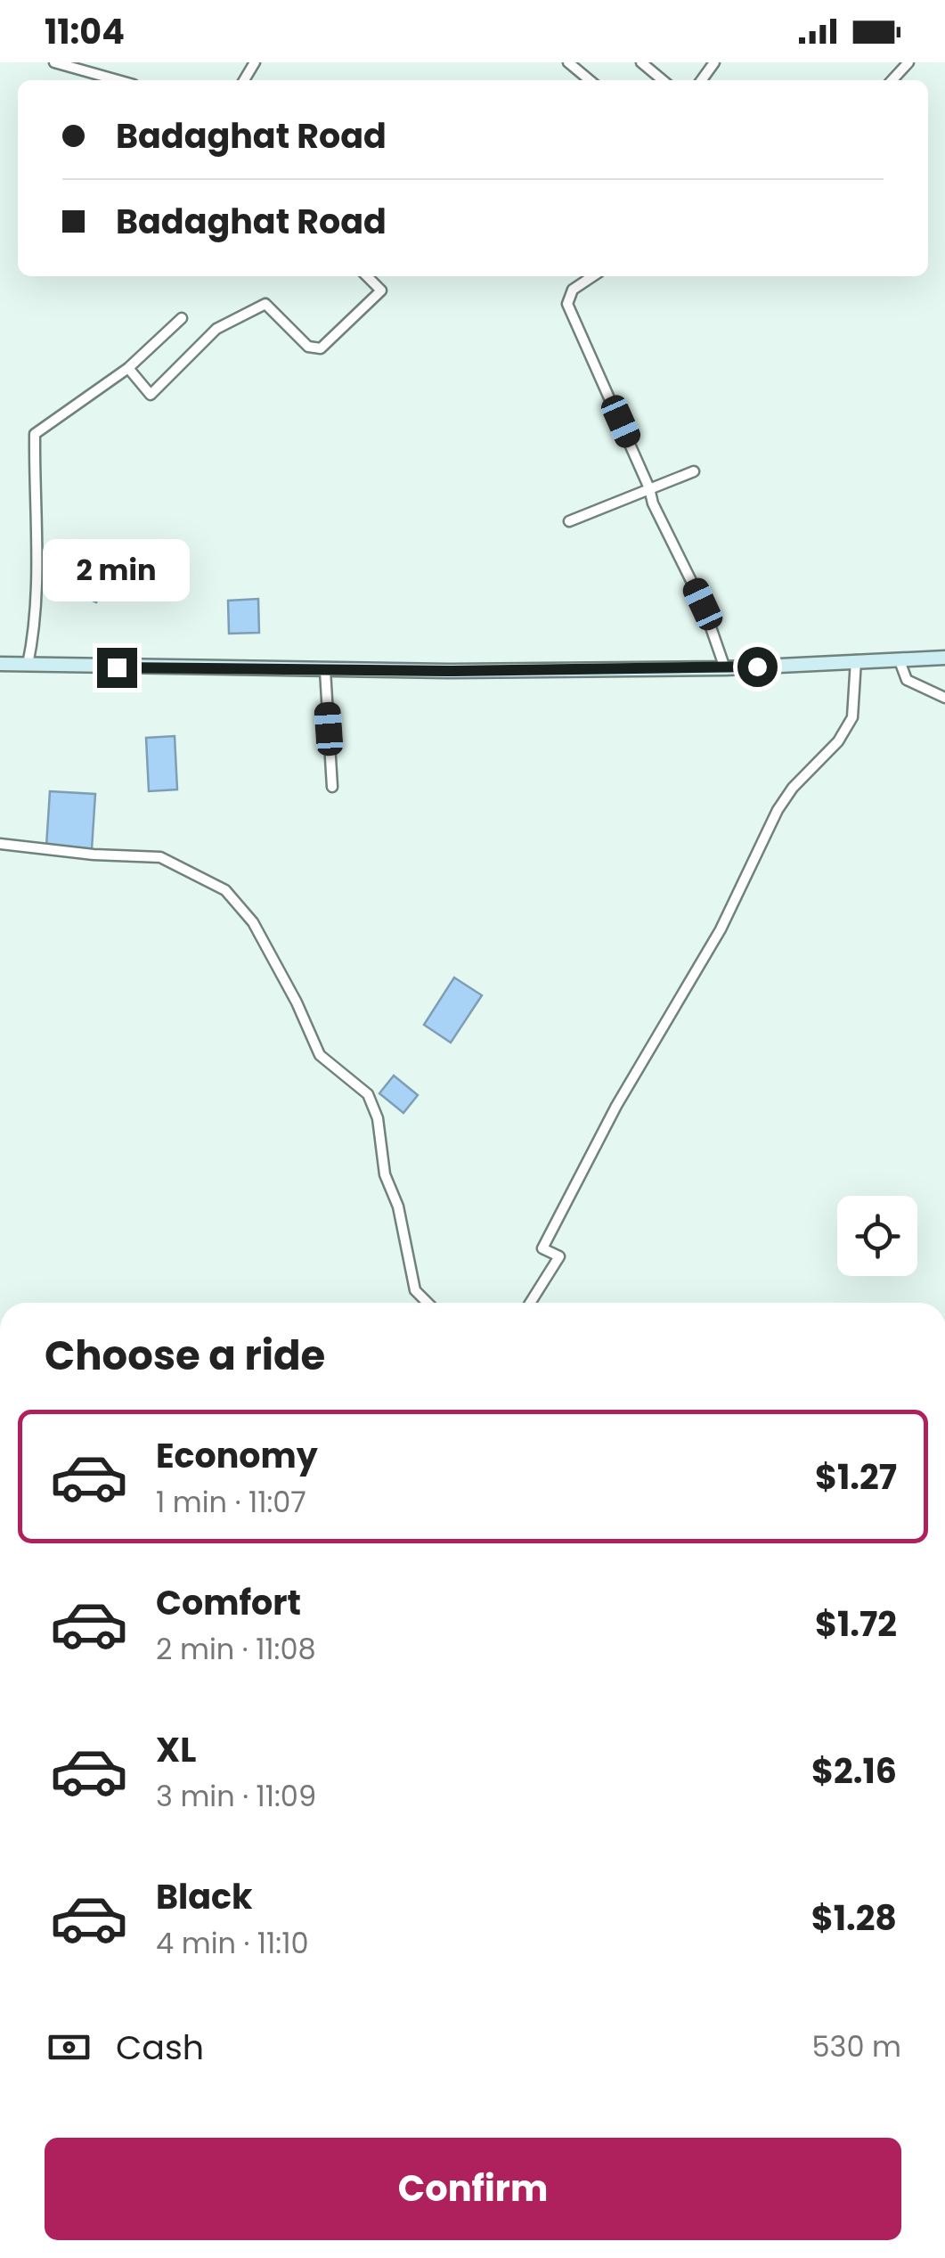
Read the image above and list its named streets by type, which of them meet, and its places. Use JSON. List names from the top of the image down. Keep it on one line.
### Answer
{"page":{"status":"11:04","banner":["Badaghat Road","Badaghat Road"],"bubble":"2 min","heading":"Choose a ride","list":[{"name":"Economy","note":"1 min · 11:07","value":"$1.27"},{"name":"Comfort","note":"2 min · 11:08","value":"$1.72"},{"name":"XL","note":"3 min · 11:09","value":"$2.16"},{"name":"Black","note":"4 min · 11:10","value":"$1.28"}],"pay":["Cash","530 m"],"buttons":"Confirm"}}
